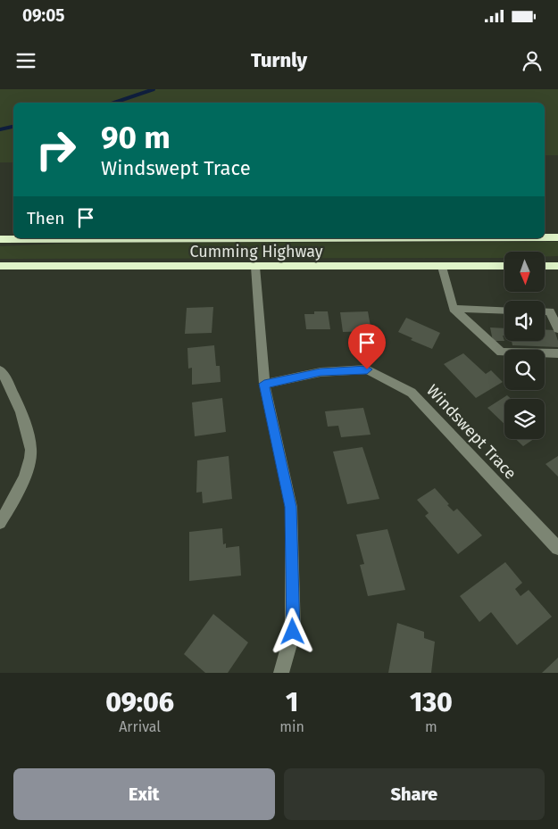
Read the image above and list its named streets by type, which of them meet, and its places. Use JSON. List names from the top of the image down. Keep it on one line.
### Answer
{"streets":{"highway":["Cumming Highway"],"street":["Windswept Trace"]},"north":"bottom","page":{"status":"09:05","header":"Turnly","turn":["90 m","Windswept Trace"],"then":"Then","eta":["09:06","Arrival","1","min","130","m"],"buttons":["Exit","Share"]}}
